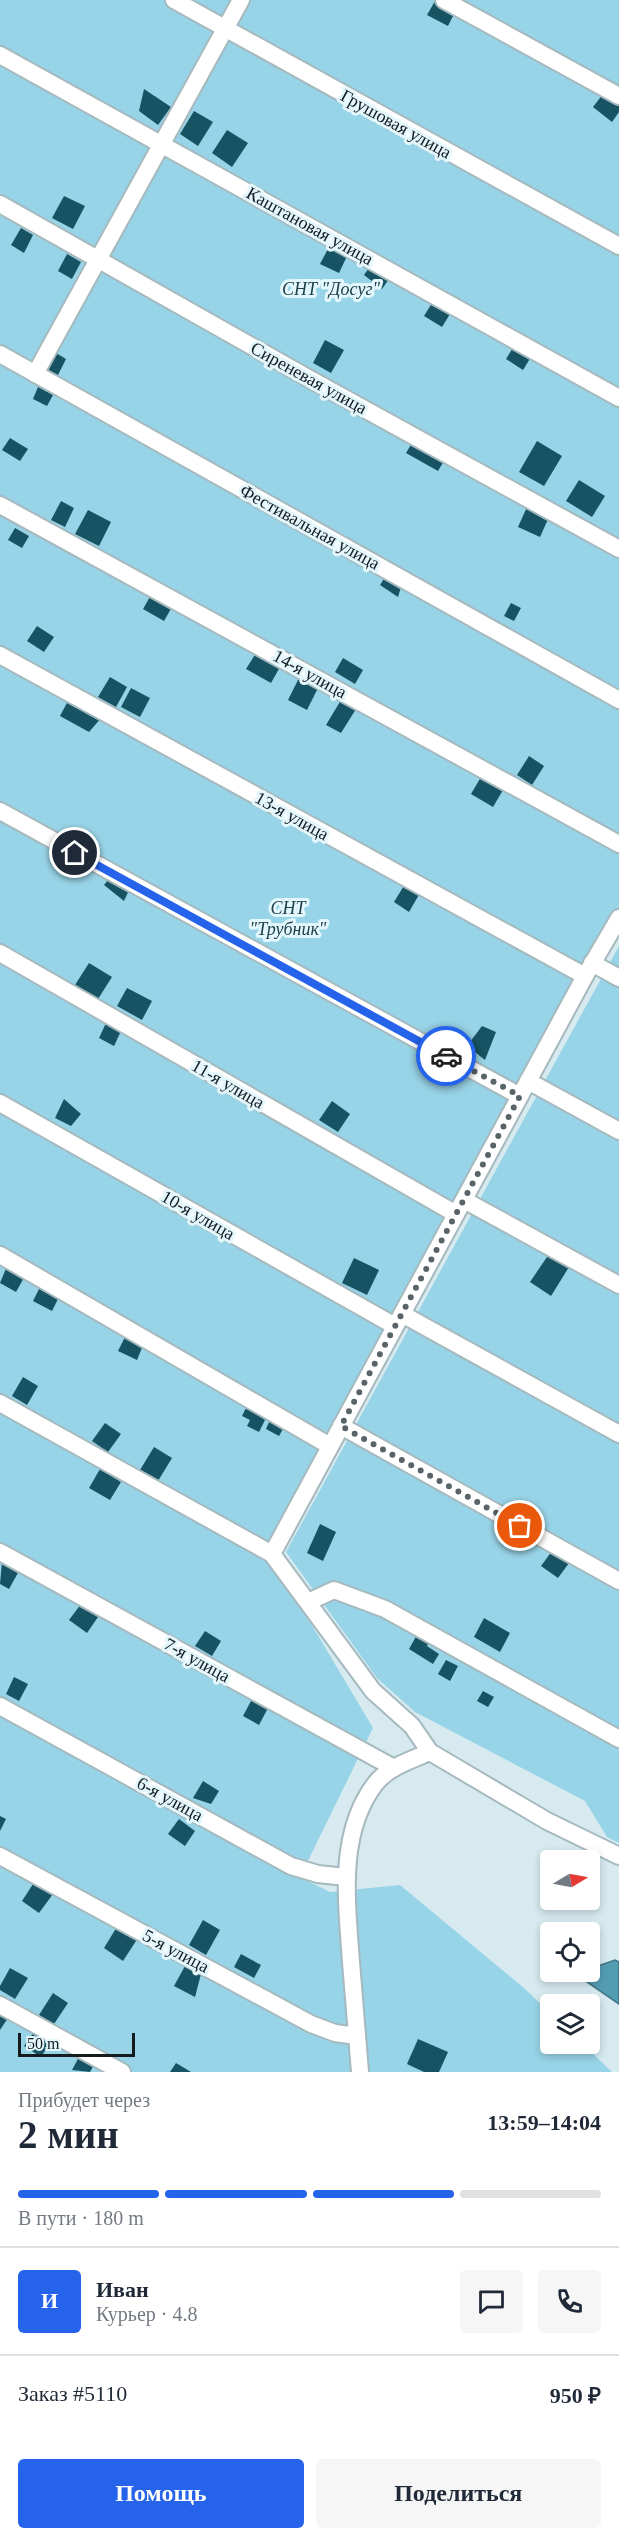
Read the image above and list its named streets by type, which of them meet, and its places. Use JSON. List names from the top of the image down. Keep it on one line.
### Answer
{"streets":{"street":["Грушовая улица","Каштановая улица","Сиреневая улица","Фестивальная улица","14-я улица","13-я улица","11-я улица","10-я улица","7-я улица","6-я улица","5-я улица"]},"parks":["СНТ \"Досуг\"","СНТ \"Трубник\""],"scale_bar":"50 m","north":"right","page":{"scale":"50 m","heading":["2 мин","Прибудет через","13:59–14:04"],"panel":["Иван","Курьер · 4.8","Заказ #5110","950 ₽"],"bar":"В пути · 180 m","round":"И","buttons":["Помощь","Поделиться"]}}
